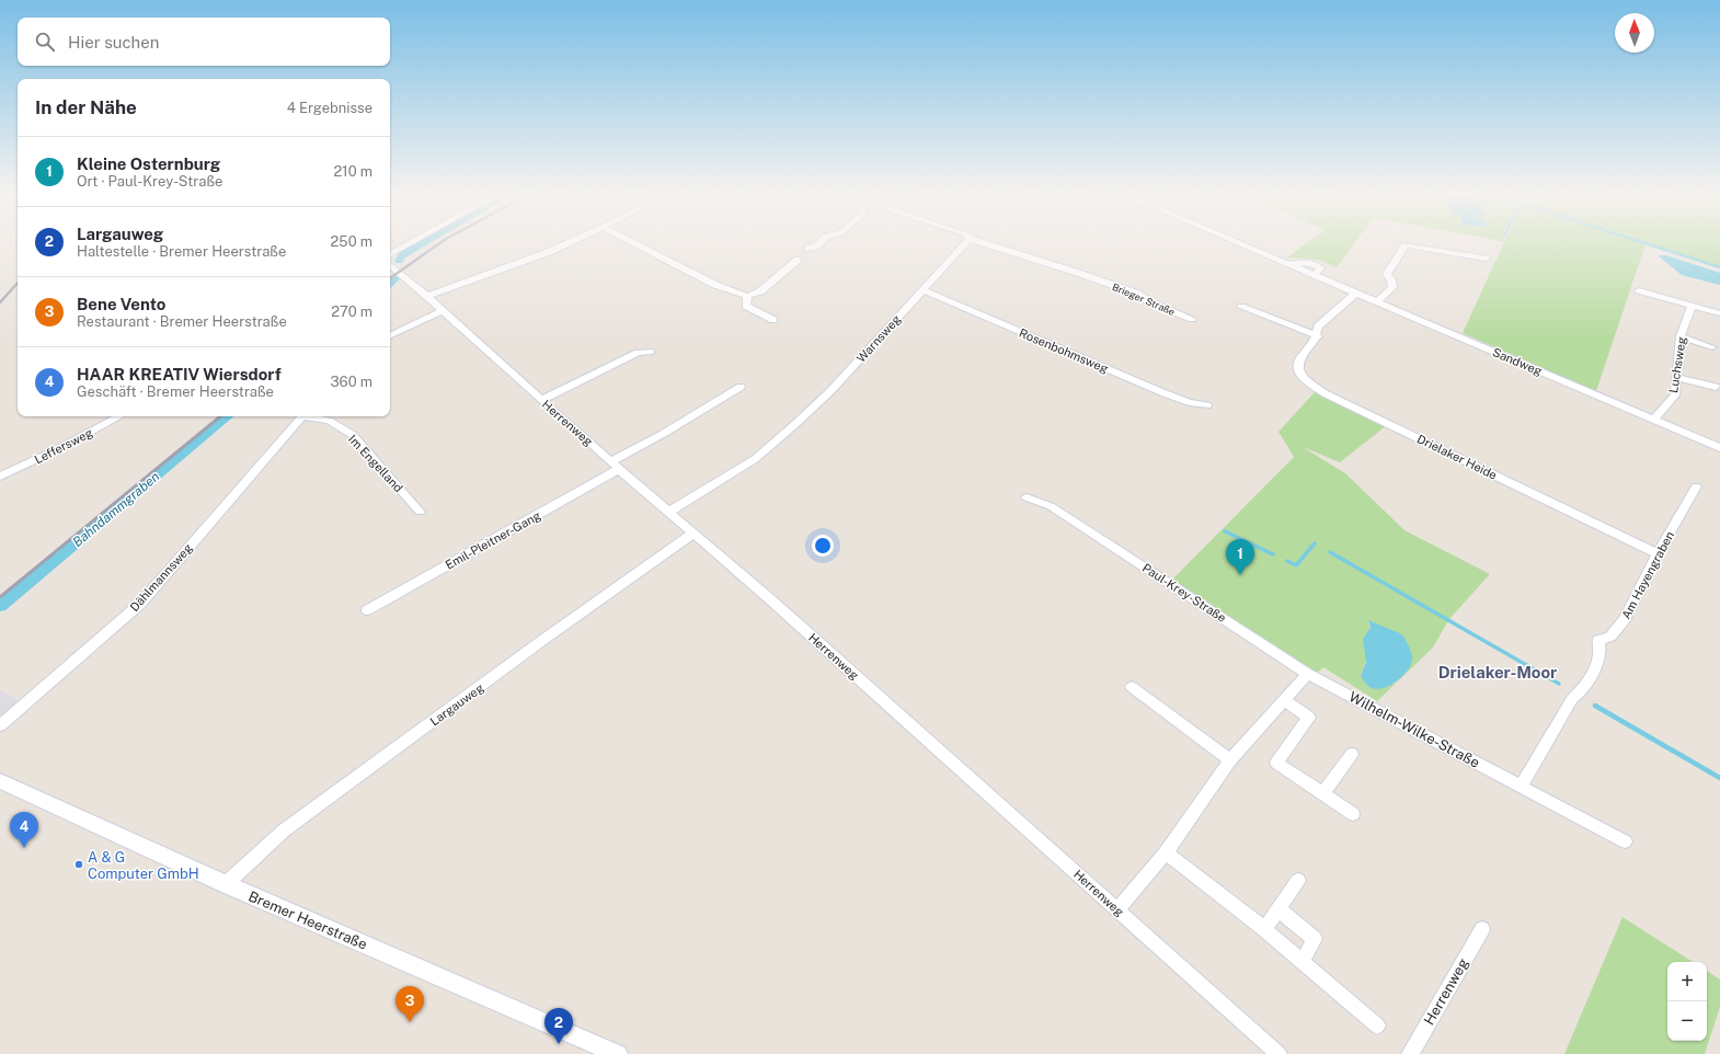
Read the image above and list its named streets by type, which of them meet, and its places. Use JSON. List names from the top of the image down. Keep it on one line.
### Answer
{"streets":{"street":["Brieger Straße","Warnsweg","Rosenbohmsweg","Sandweg","Luchsweg","Herrenweg","Leffersweg","Drielaker Heide","Im Engelland","Emil-Pleitner-Gang","Am Hayengraben","Dählmannsweg","Paul-Krey-Straße","Largauweg","Wilhelm-Wilke-Straße","Bremer Heerstraße"]},"crossings":[["Warnsweg","Rosenbohmsweg"],["Warnsweg","Herrenweg"],["Sandweg","Luchsweg"],["Sandweg","Drielaker Heide"],["Herrenweg","Emil-Pleitner-Gang"],["Herrenweg","Largauweg"],["Drielaker Heide","Am Hayengraben"],["Am Hayengraben","Wilhelm-Wilke-Straße"],["Paul-Krey-Straße","Wilhelm-Wilke-Straße"],["Largauweg","Bremer Heerstraße"]],"districts":["Drielaker-Moor"],"water":["Bahndammgraben"],"places":["A & G Computer GmbH"],"north":"top","page":{"search":"Hier suchen","heading":["In der Nähe","4 Ergebnisse"],"list":[{"mark":"1","name":"Kleine Osternburg","note":"Ort · Paul-Krey-Straße","value":"210 m"},{"mark":"2","name":"Largauweg","note":"Haltestelle · Bremer Heerstraße","value":"250 m"},{"mark":"3","name":"Bene Vento","note":"Restaurant · Bremer Heerstraße","value":"270 m"},{"mark":"4","name":"HAAR KREATIV Wiersdorf","note":"Geschäft · Bremer Heerstraße","value":"360 m"}],"pins":["1","4","3","2"],"map_buttons":["+","−"]}}
